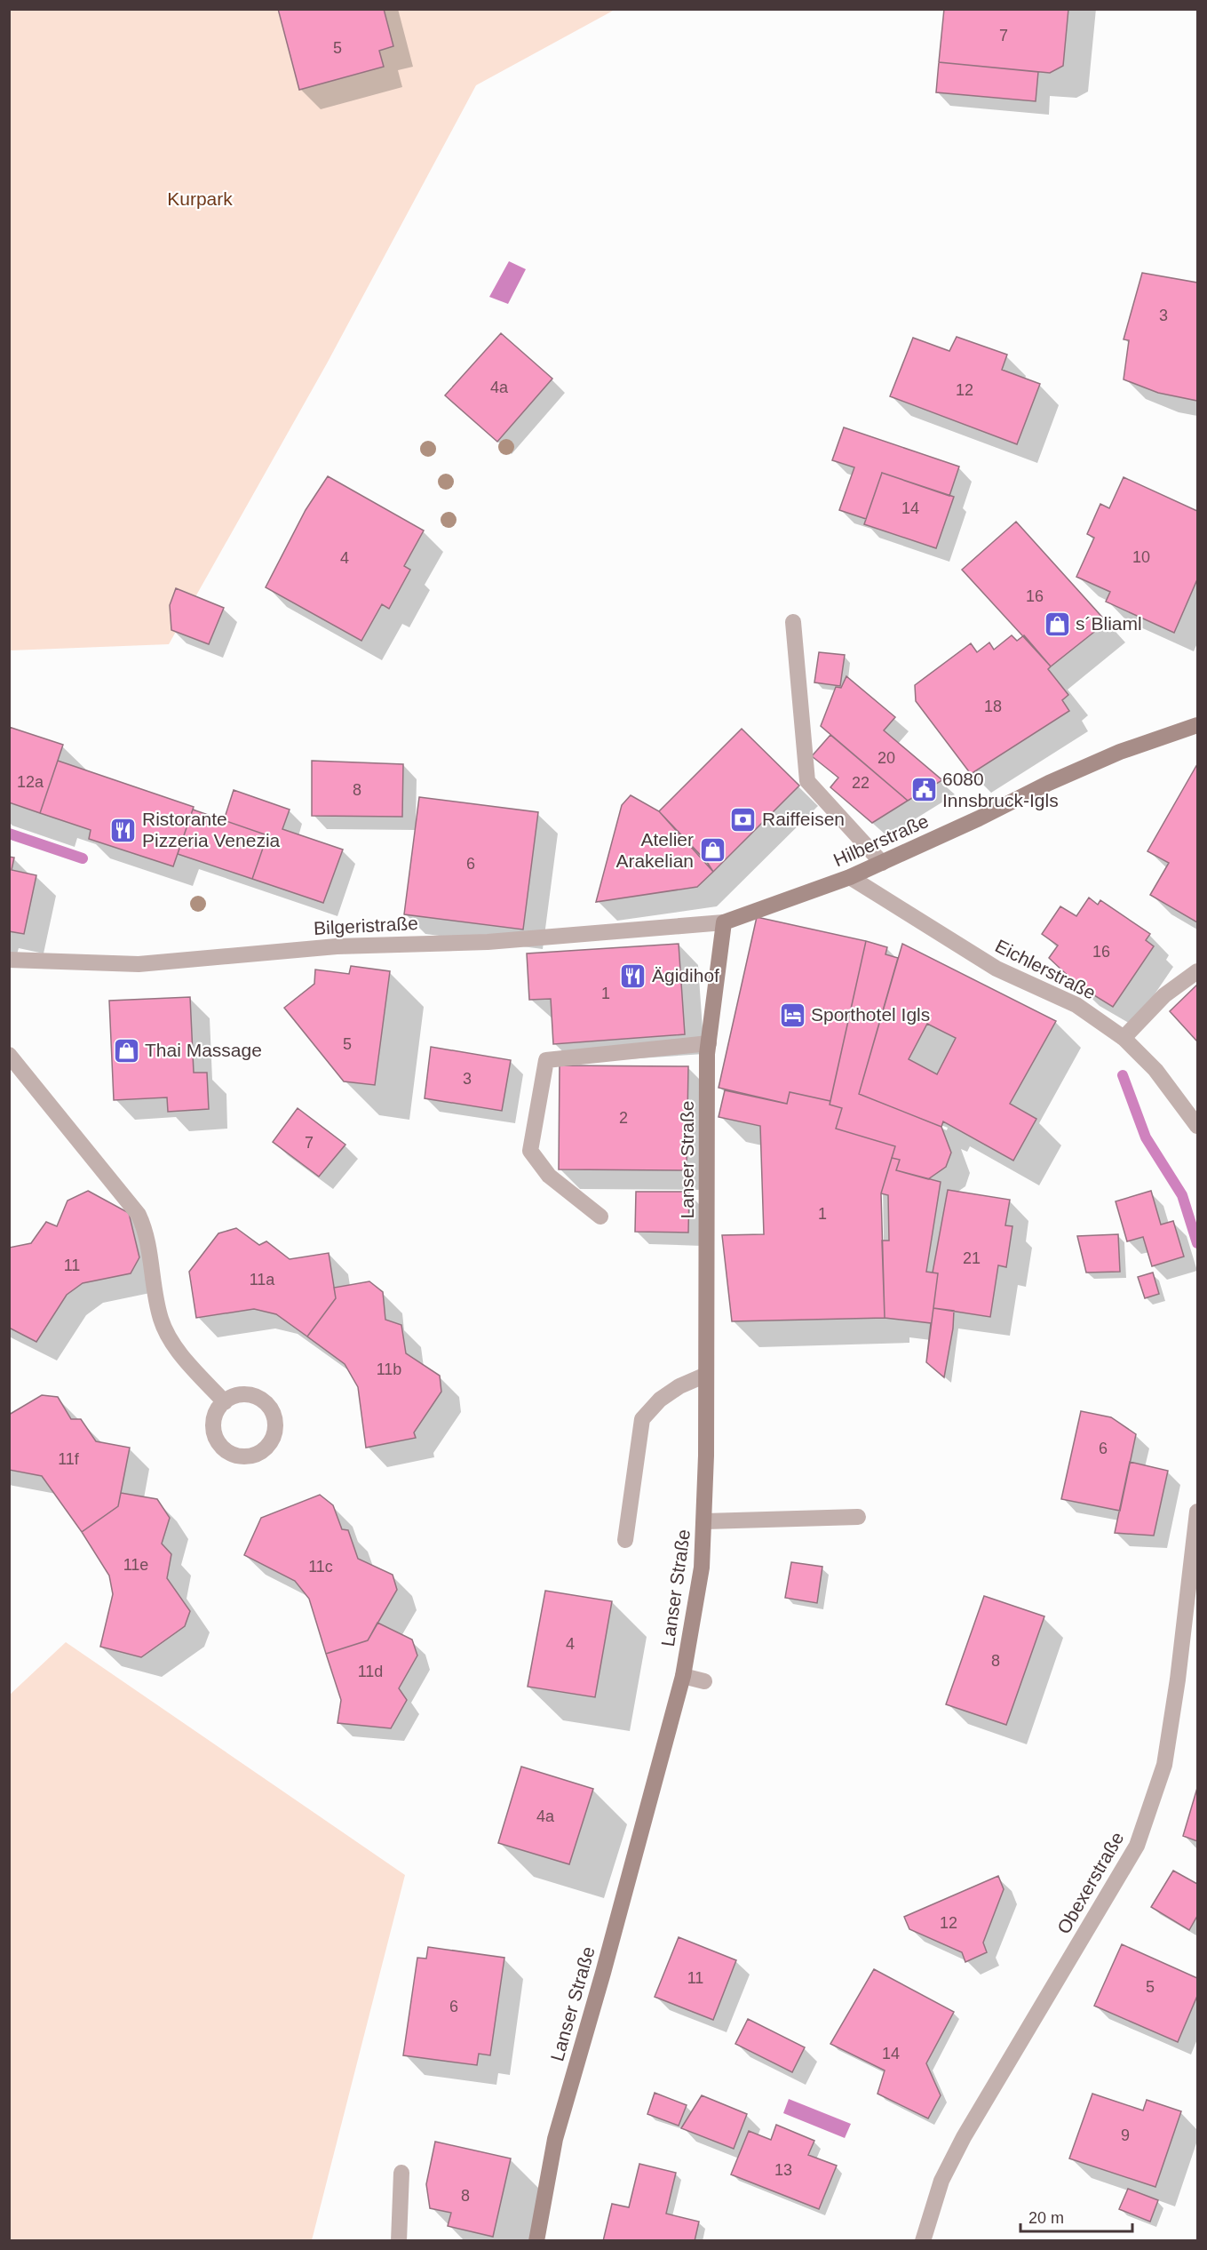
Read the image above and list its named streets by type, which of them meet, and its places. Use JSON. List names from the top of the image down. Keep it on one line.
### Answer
{"streets":{"main road":["Hilberstraße","Lanser Straße"],"street":["Bilgeristraße","Eichlerstraße","Obexerstraße"]},"crossings":[["Hilberstraße","Bilgeristraße"],["Hilberstraße","Eichlerstraße"],["Hilberstraße","Lanser Straße"],["Bilgeristraße","Lanser Straße"]],"parks":["Kurpark"],"places":{"shop":["s´Bliaml","Atelier Arakelian","Thai Massage"],"public building":["6080 Innsbruck-Igls"],"bank":["Raiffeisen"],"restaurant":["Ristorante Pizzeria Venezia","Ägidihof"],"hotel":["Sporthotel Igls"]},"house_numbers":["7","5","3","4a","12","14","10","4","16","18","20","12a","22","8","6","16","1","5","3","2","7","1","21","11","11a","11b","6","11f","11e","11c","4","8","11d","4a","12","11","5","6","14","9","13","8"],"scale_bar":"20 m"}
